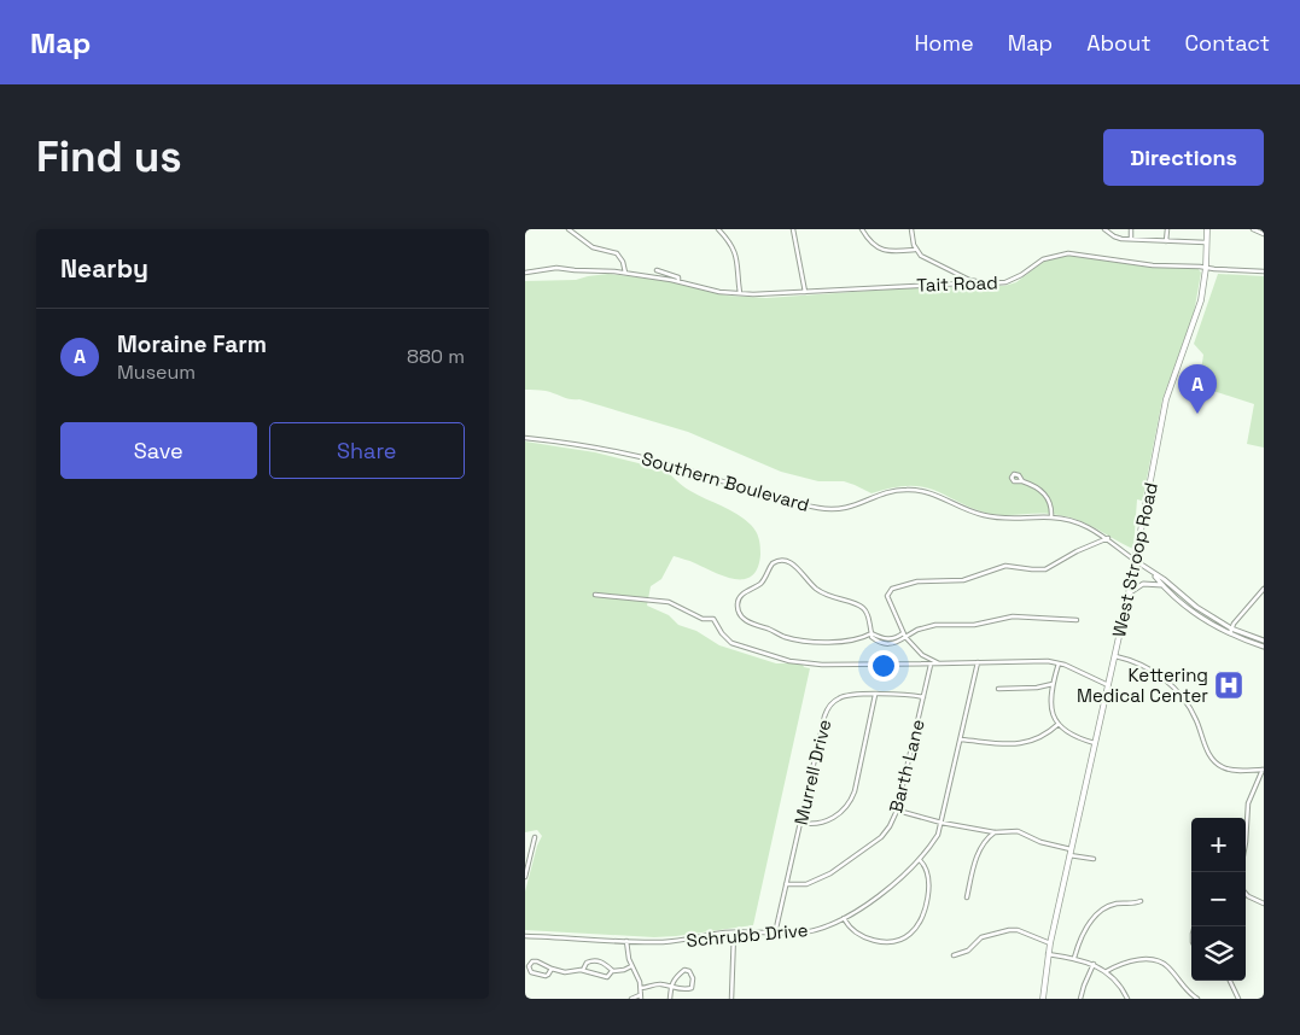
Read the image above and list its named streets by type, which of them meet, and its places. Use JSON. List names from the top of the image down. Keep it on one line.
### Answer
{"streets":{"main road":["West Stroop Road"],"street":["Tait Road","Southern Boulevard","Barth Lane","Murrell Drive","Schrubb Drive"]},"crossings":[["Tait Road","West Stroop Road"],["Southern Boulevard","West Stroop Road"],["Barth Lane","Murrell Drive"],["Murrell Drive","Schrubb Drive"]],"places":{"hospital":["Kettering Medical Center"]},"page":{"header":"Map","nav":["Home","Map","About","Contact"],"buttons":["Directions",["Save","Share"]],"title":"Find us","heading":"Nearby","list":[{"mark":"A","name":"Moraine Farm","note":"Museum","value":"880 m"}],"pins":"A","map_buttons":["+","−"]}}
